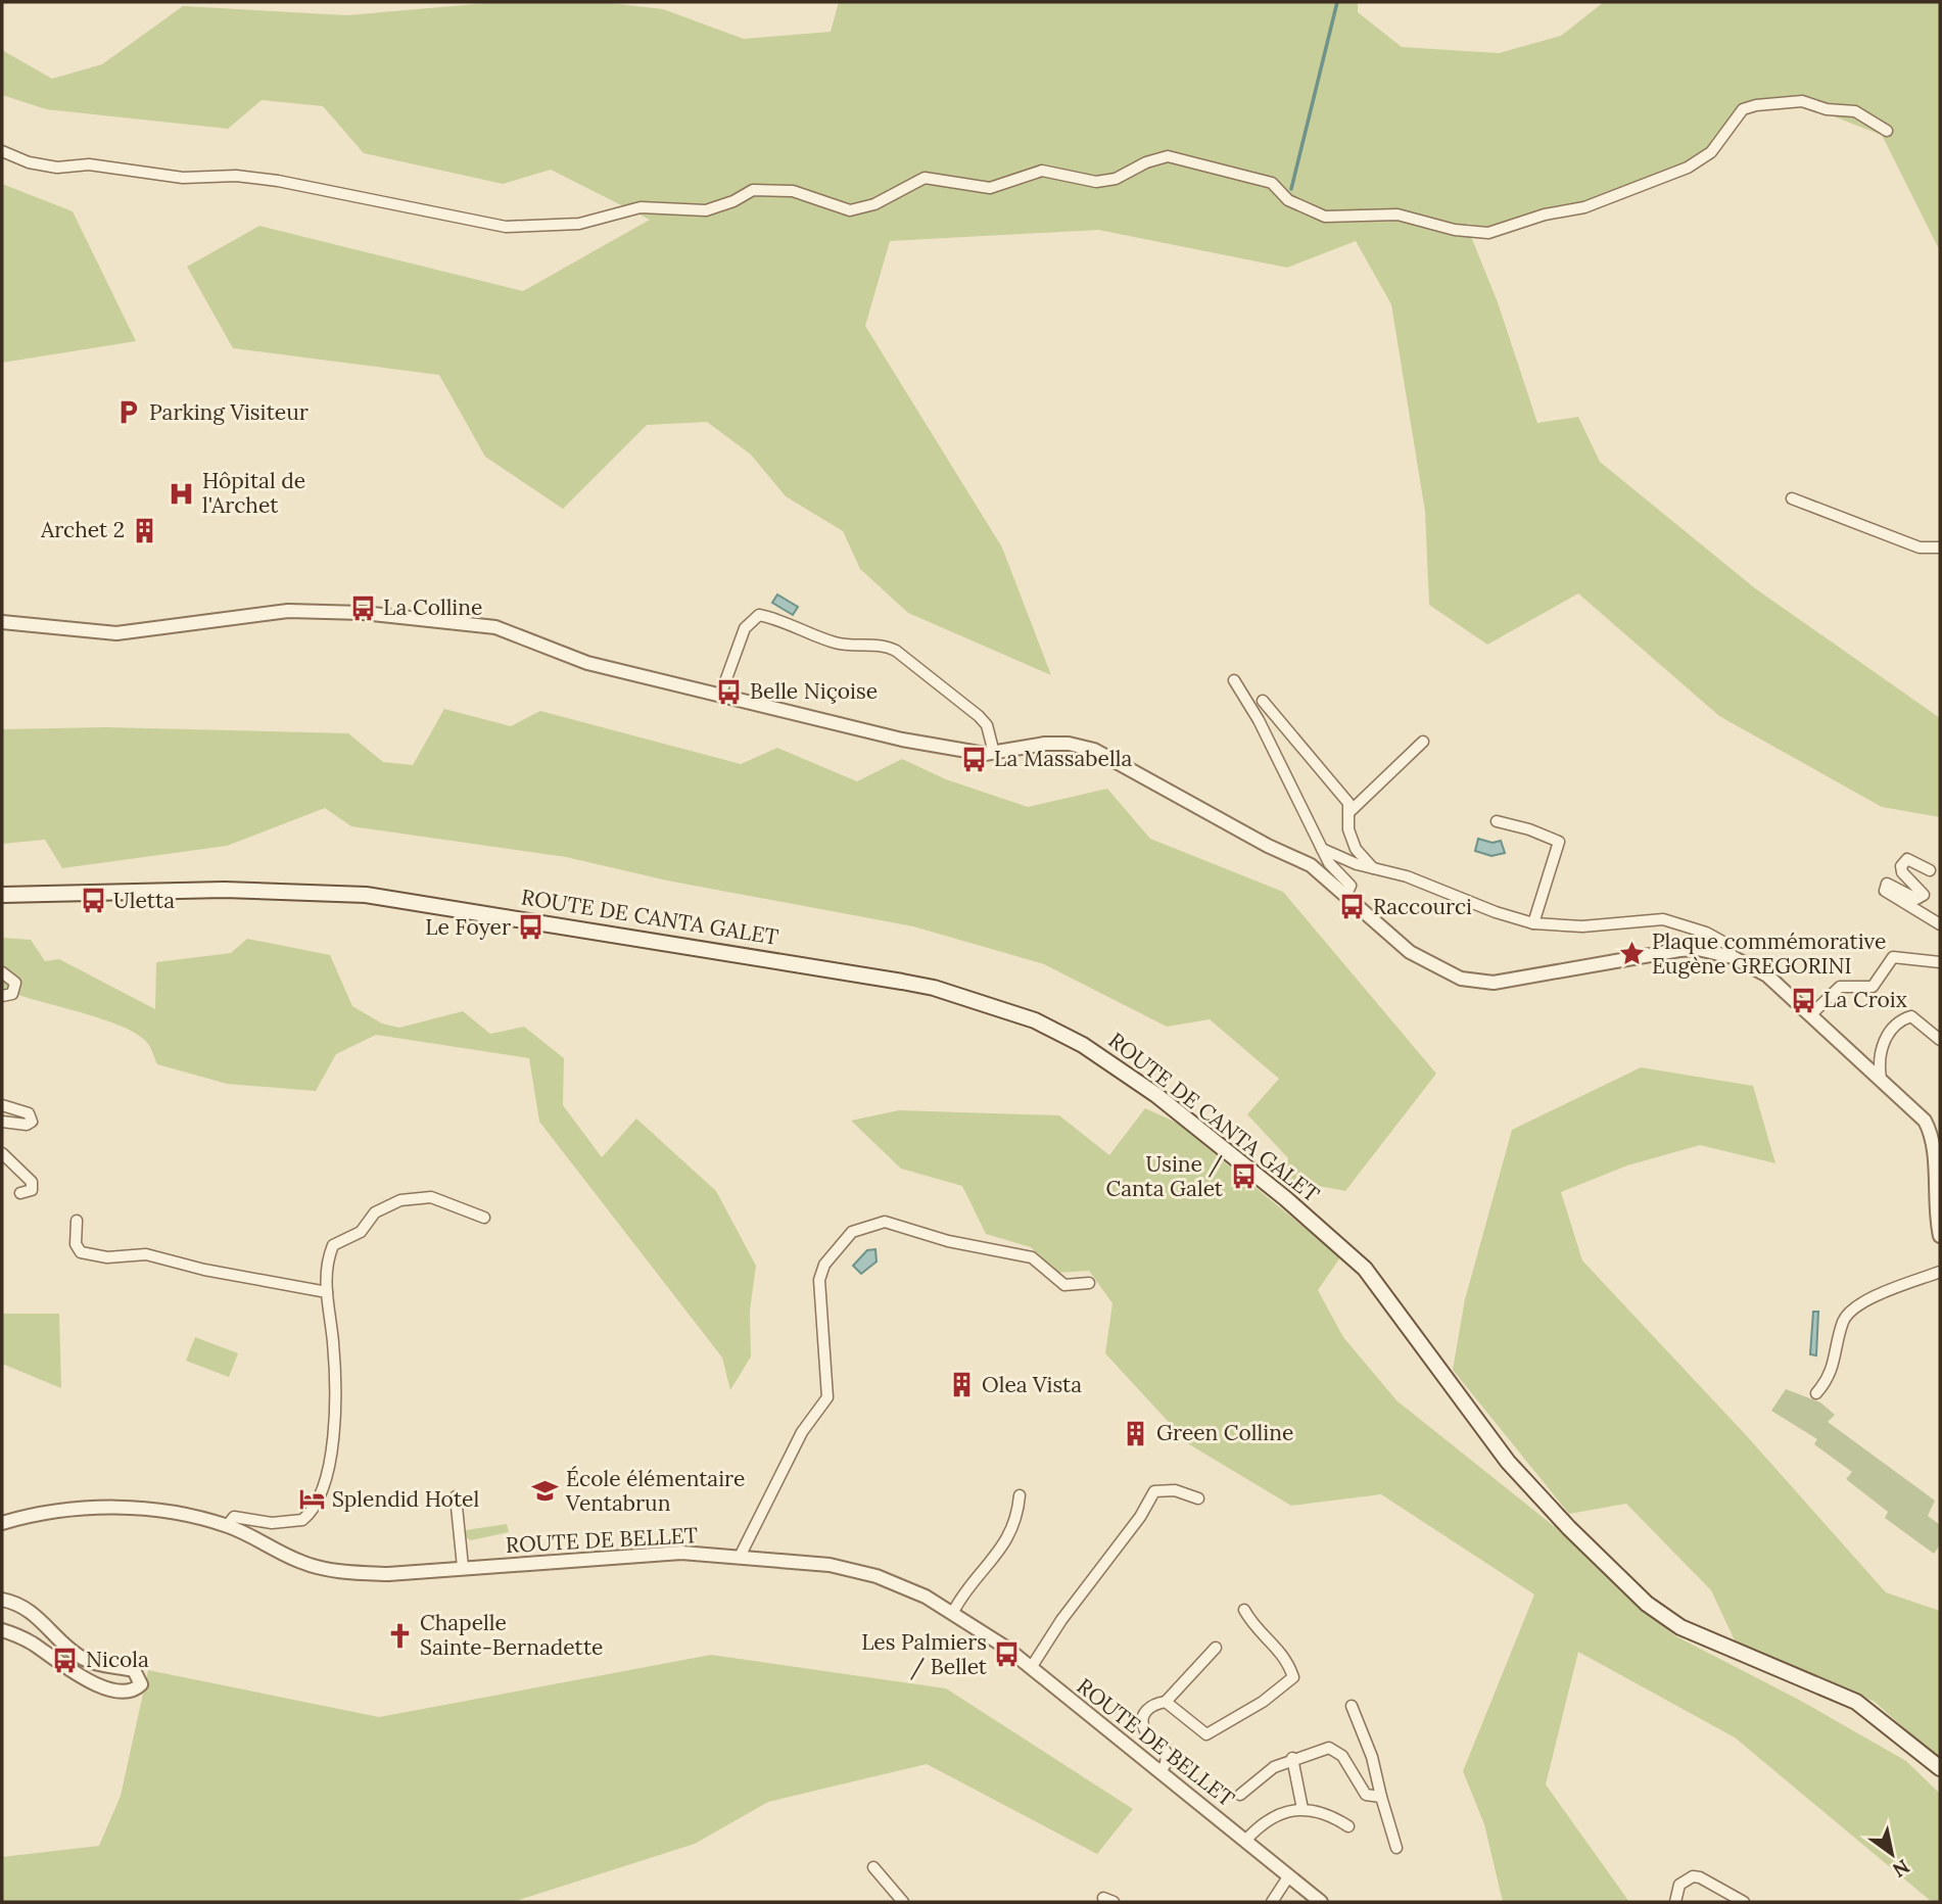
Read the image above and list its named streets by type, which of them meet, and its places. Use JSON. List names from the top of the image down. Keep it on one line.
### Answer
{"streets":{"main road":["ROUTE DE CANTA GALET"],"street":["ROUTE DE BELLET"]},"places":{"parking":["Parking Visiteur"],"hospital":["Hôpital de l'Archet"],"building":["Archet 2","Olea Vista","Green Colline"],"bus stop":["La Colline","Belle Niçoise","La Massabella","Uletta","Raccourci","Le Foyer","La Croix","Usine / Canta Galet","Les Palmiers / Bellet","Nicola"],"place":["Plaque commémorative Eugène GREGORINI"],"school or university":["École élémentaire Ventabrun"],"hotel":["Splendid Hotel"],"church":["Chapelle Sainte-Bernadette"]},"north":"bottom right"}
